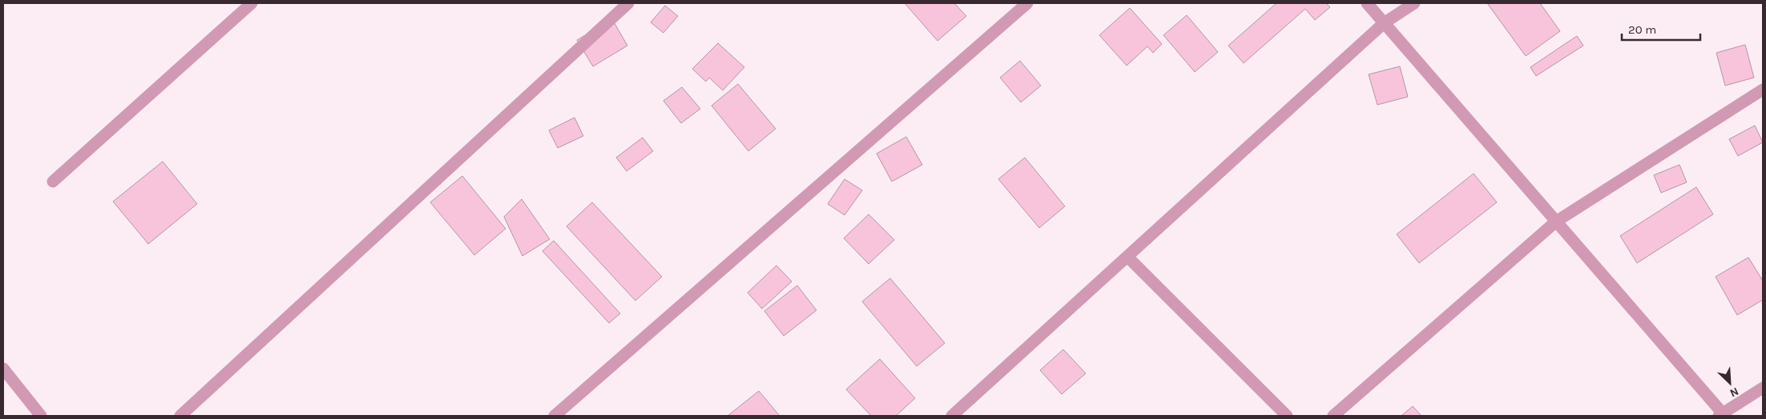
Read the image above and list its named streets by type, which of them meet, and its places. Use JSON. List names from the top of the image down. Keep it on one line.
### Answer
{"scale_bar":"20 m","north":"bottom right"}
